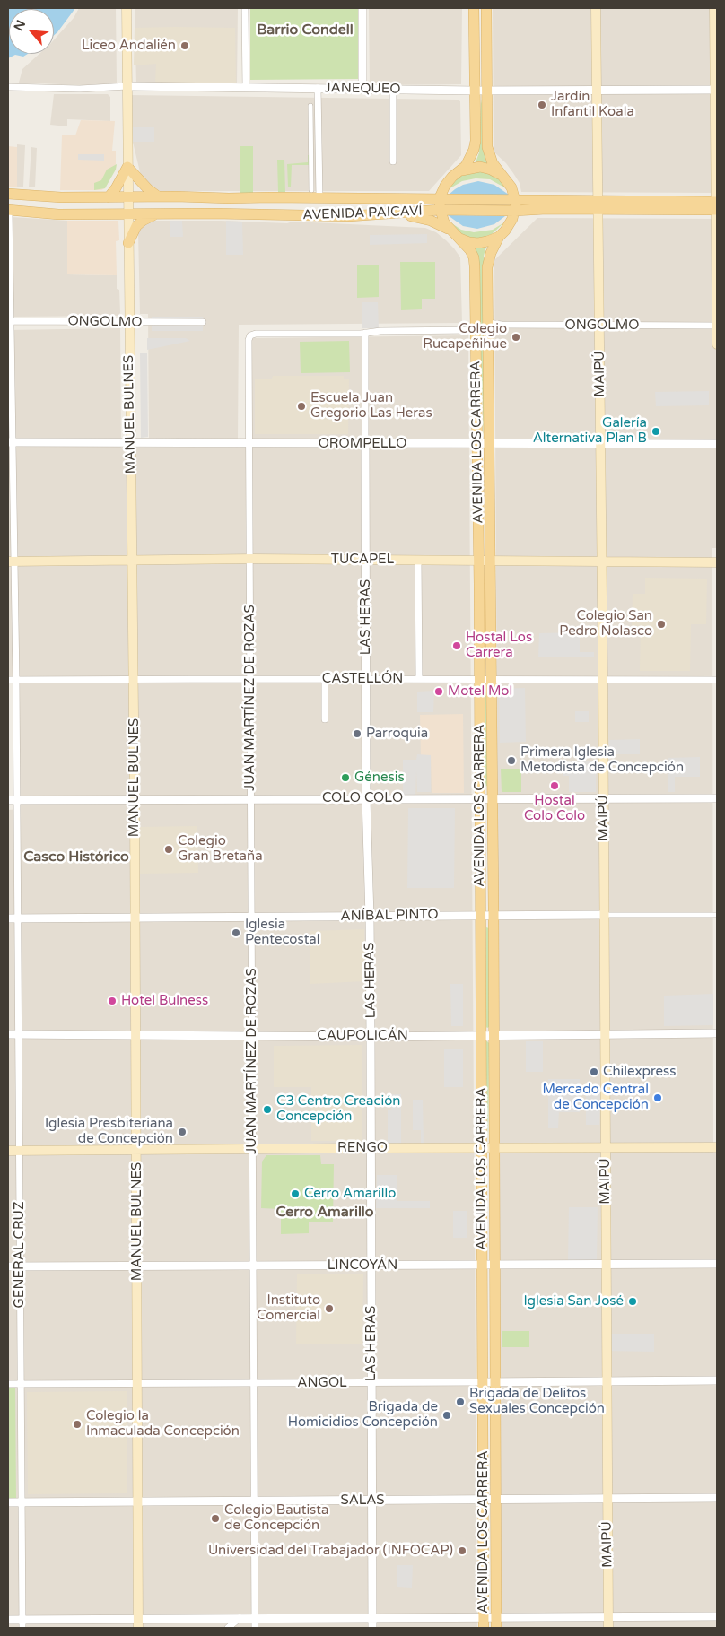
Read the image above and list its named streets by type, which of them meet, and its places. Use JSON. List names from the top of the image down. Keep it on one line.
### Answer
{"streets":{"main road":["AVENIDA PAICAVÍ","MAIPÚ","MANUEL BULNES","AVENIDA LOS CARRERA","TUCAPEL","RENGO"],"street":["JANEQUEO","ONGOLMO","OROMPELLO","LAS HERAS","CASTELLÓN","JUAN MARTÍNEZ DE ROZAS","COLO COLO","ANÍBAL PINTO","CAUPOLICÁN","GENERAL CRUZ","LINCOYÁN","ANGOL","SALAS"]},"crossings":[["JANEQUEO","MAIPÚ"],["JANEQUEO","MANUEL BULNES"],["JANEQUEO","AVENIDA LOS CARRERA"],["AVENIDA PAICAVÍ","MAIPÚ"],["AVENIDA PAICAVÍ","MANUEL BULNES"],["AVENIDA PAICAVÍ","AVENIDA LOS CARRERA"],["AVENIDA PAICAVÍ","GENERAL CRUZ"],["ONGOLMO","MAIPÚ"],["ONGOLMO","MANUEL BULNES"],["ONGOLMO","AVENIDA LOS CARRERA"],["ONGOLMO","GENERAL CRUZ"],["MAIPÚ","OROMPELLO"],["MAIPÚ","TUCAPEL"],["MAIPÚ","CASTELLÓN"],["MAIPÚ","COLO COLO"],["MAIPÚ","ANÍBAL PINTO"],["MAIPÚ","CAUPOLICÁN"],["MAIPÚ","RENGO"],["MAIPÚ","LINCOYÁN"],["MAIPÚ","ANGOL"],["MAIPÚ","SALAS"],["MANUEL BULNES","OROMPELLO"],["MANUEL BULNES","TUCAPEL"],["MANUEL BULNES","CASTELLÓN"],["MANUEL BULNES","COLO COLO"],["MANUEL BULNES","ANÍBAL PINTO"],["MANUEL BULNES","CAUPOLICÁN"],["MANUEL BULNES","RENGO"],["MANUEL BULNES","LINCOYÁN"],["MANUEL BULNES","ANGOL"],["MANUEL BULNES","SALAS"],["AVENIDA LOS CARRERA","OROMPELLO"],["AVENIDA LOS CARRERA","TUCAPEL"],["AVENIDA LOS CARRERA","CASTELLÓN"],["AVENIDA LOS CARRERA","COLO COLO"],["AVENIDA LOS CARRERA","ANÍBAL PINTO"],["AVENIDA LOS CARRERA","CAUPOLICÁN"],["AVENIDA LOS CARRERA","RENGO"],["AVENIDA LOS CARRERA","LINCOYÁN"],["AVENIDA LOS CARRERA","ANGOL"],["AVENIDA LOS CARRERA","SALAS"],["OROMPELLO","LAS HERAS"],["OROMPELLO","JUAN MARTÍNEZ DE ROZAS"],["OROMPELLO","GENERAL CRUZ"],["TUCAPEL","LAS HERAS"],["TUCAPEL","JUAN MARTÍNEZ DE ROZAS"],["TUCAPEL","GENERAL CRUZ"],["LAS HERAS","CASTELLÓN"],["LAS HERAS","JUAN MARTÍNEZ DE ROZAS"],["LAS HERAS","COLO COLO"],["LAS HERAS","ANÍBAL PINTO"],["LAS HERAS","CAUPOLICÁN"],["LAS HERAS","RENGO"],["LAS HERAS","LINCOYÁN"],["LAS HERAS","ANGOL"],["LAS HERAS","SALAS"],["CASTELLÓN","JUAN MARTÍNEZ DE ROZAS"],["CASTELLÓN","GENERAL CRUZ"],["JUAN MARTÍNEZ DE ROZAS","COLO COLO"],["JUAN MARTÍNEZ DE ROZAS","ANÍBAL PINTO"],["JUAN MARTÍNEZ DE ROZAS","CAUPOLICÁN"],["JUAN MARTÍNEZ DE ROZAS","RENGO"],["JUAN MARTÍNEZ DE ROZAS","LINCOYÁN"],["JUAN MARTÍNEZ DE ROZAS","ANGOL"],["JUAN MARTÍNEZ DE ROZAS","SALAS"],["COLO COLO","GENERAL CRUZ"],["ANÍBAL PINTO","GENERAL CRUZ"],["CAUPOLICÁN","GENERAL CRUZ"],["RENGO","GENERAL CRUZ"],["GENERAL CRUZ","LINCOYÁN"],["GENERAL CRUZ","ANGOL"],["GENERAL CRUZ","SALAS"]],"districts":["Barrio Condell","Casco Histórico","Cerro Amarillo"],"places":["Liceo Andalién","Jardín Infantil Koala","Colegio Rucapeñihue","Escuela Juan Gregorio Las Heras","Galería Alternativa Plan B","Colegio San Pedro Nolasco","Hostal Los Carrera","Motel Mol","Parroquia","Primera Iglesia Metodista de Concepción","Génesis","Hostal Colo Colo","Colegio Gran Bretaña","Iglesia Pentecostal","Hotel Bulness","Chilexpress","Mercado Central de Concepción","C3 Centro Creación Concepción","Iglesia Presbiteriana de Concepción","Cerro Amarillo","Iglesia San José","Instituto Comercial","Brigada de Delitos Sexuales Concepción","Brigada de Homicidios Concepción","Colegio la Inmaculada Concepción","Colegio Bautista de Concepción","Universidad del Trabajador (INFOCAP)"],"north":"top left"}
